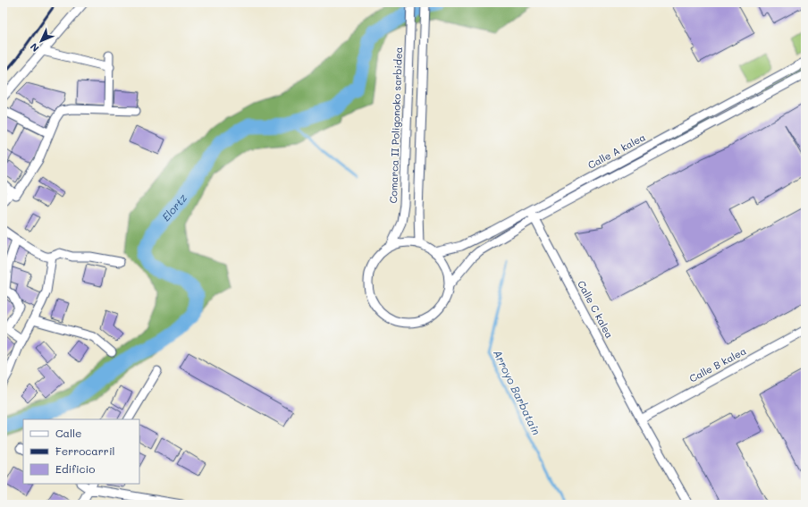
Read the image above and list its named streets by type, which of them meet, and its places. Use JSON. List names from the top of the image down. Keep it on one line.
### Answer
{"streets":{"street":["Comarca II Poligonoko sarbidea","Calle A kalea","Calle C kalea","Calle B kalea"]},"crossings":[["Comarca II Poligonoko sarbidea","Calle A kalea"],["Calle A kalea","Calle C kalea"],["Calle C kalea","Calle B kalea"]],"water":["Elortz","Arroyo Barbatain"],"legend":["Calle","Ferrocarril","Edificio"],"north":"bottom left"}
